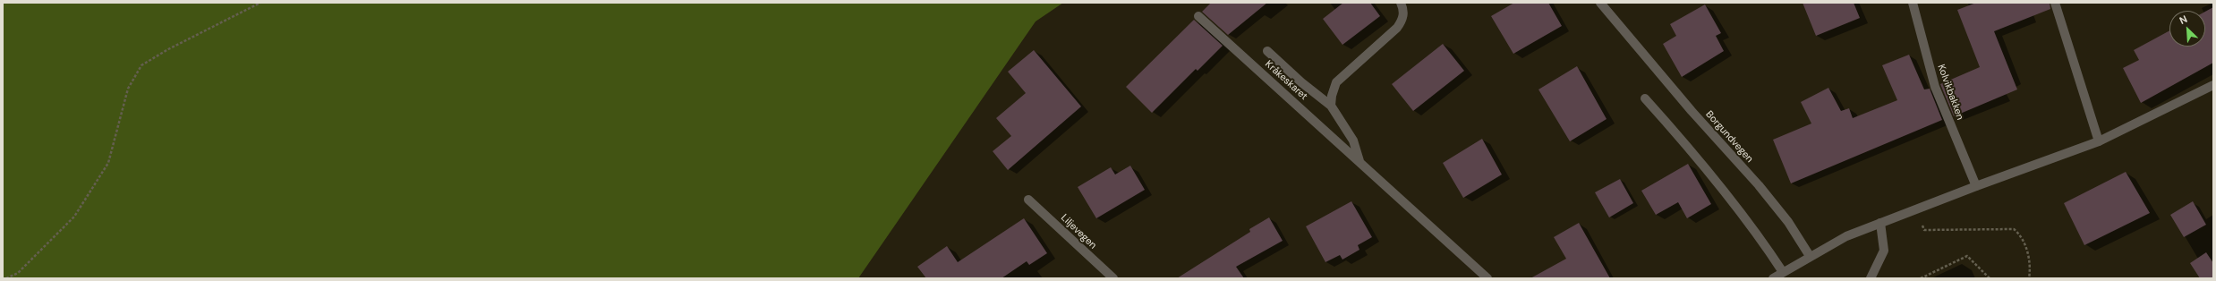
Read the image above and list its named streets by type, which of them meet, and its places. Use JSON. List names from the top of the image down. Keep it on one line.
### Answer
{"streets":{"street":["Kråkeskaret","Kolvikbakken","Borgundvegen","Liljevegen"]},"north":"top left"}
